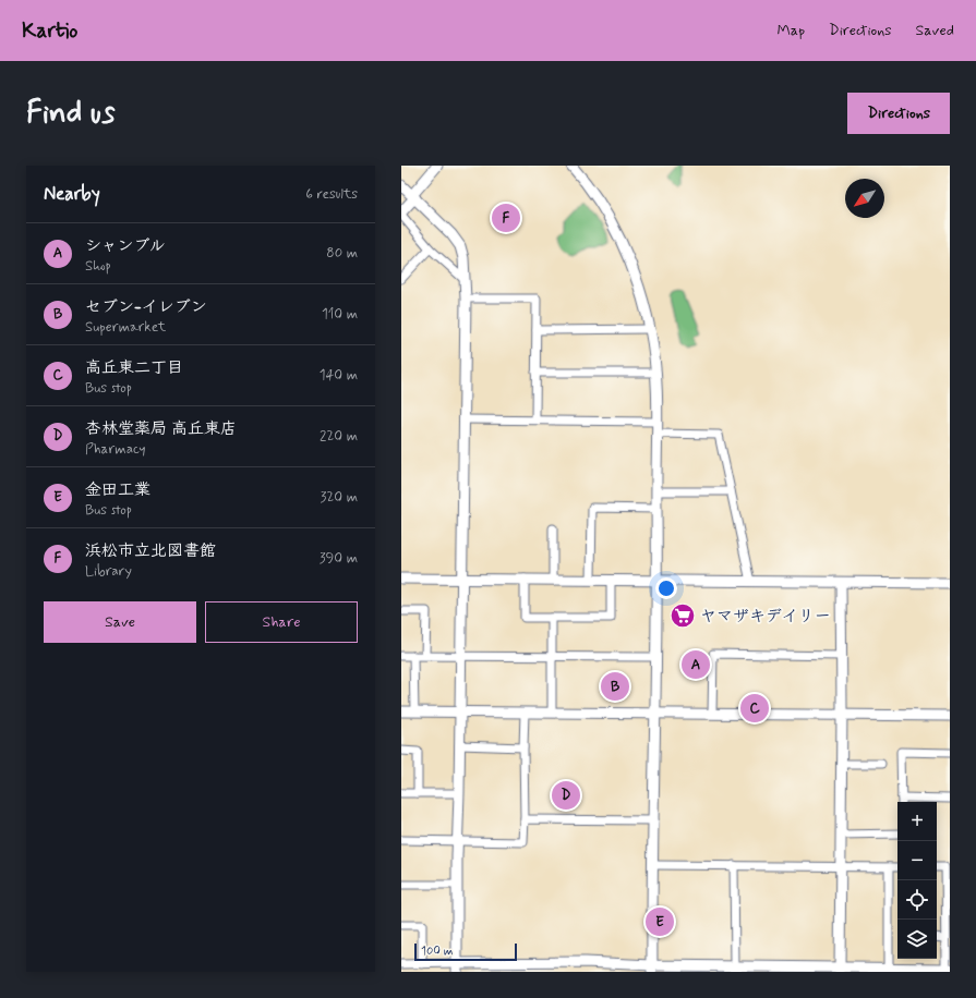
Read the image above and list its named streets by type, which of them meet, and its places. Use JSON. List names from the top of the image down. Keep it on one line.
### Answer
{"places":{"supermarket":["ヤマザキデイリー"]},"scale_bar":"100 m","north":"bottom left","page":{"header":"Kartio","nav":["Map","Directions","Saved"],"buttons":["Directions",["Save","Share"]],"title":"Find us","heading":["Nearby","6 results"],"pins":["F","A","B","C","D","E"],"list":[{"mark":"A","name":"シャンブル","note":"Shop","value":"80 m"},{"mark":"B","name":"セブン-イレブン","note":"Supermarket","value":"110 m"},{"mark":"C","name":"高丘東二丁目","note":"Bus stop","value":"140 m"},{"mark":"D","name":"杏林堂薬局 高丘東店","note":"Pharmacy","value":"220 m"},{"mark":"E","name":"金田工業","note":"Bus stop","value":"320 m"},{"mark":"F","name":"浜松市立北図書館","note":"Library","value":"390 m"}],"map_buttons":["+","−"],"scale":"100 m"}}
